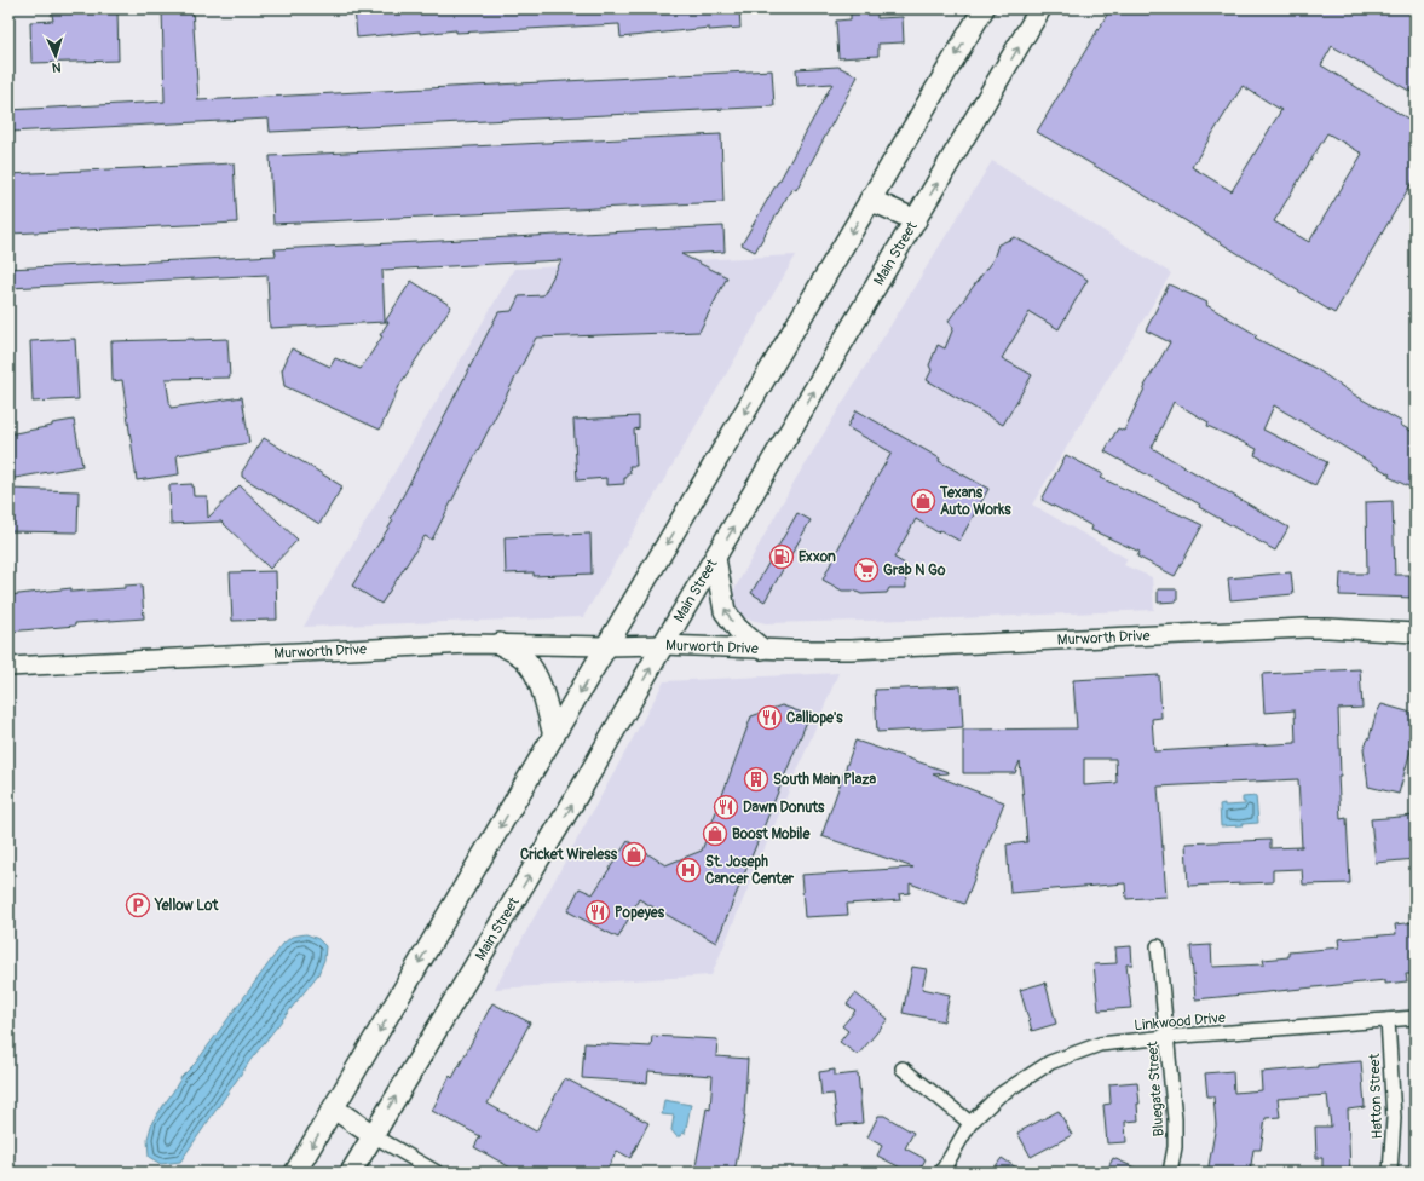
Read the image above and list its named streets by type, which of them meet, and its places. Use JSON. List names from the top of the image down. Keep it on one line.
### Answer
{"streets":{"main road":["Main Street"],"street":["Murworth Drive","Linkwood Drive","Bluegate Street","Hatton Street"]},"crossings":[["Main Street","Murworth Drive"],["Linkwood Drive","Bluegate Street"],["Linkwood Drive","Hatton Street"]],"places":{"shop":["Texans Auto Works","Boost Mobile","Cricket Wireless"],"fuel station":["Exxon"],"supermarket":["Grab N Go"],"restaurant":["Calliope's","Dawn Donuts","Popeyes"],"building":["South Main Plaza"],"hospital":["St. Joseph Cancer Center"],"parking":["Yellow Lot"]},"north":"bottom"}
